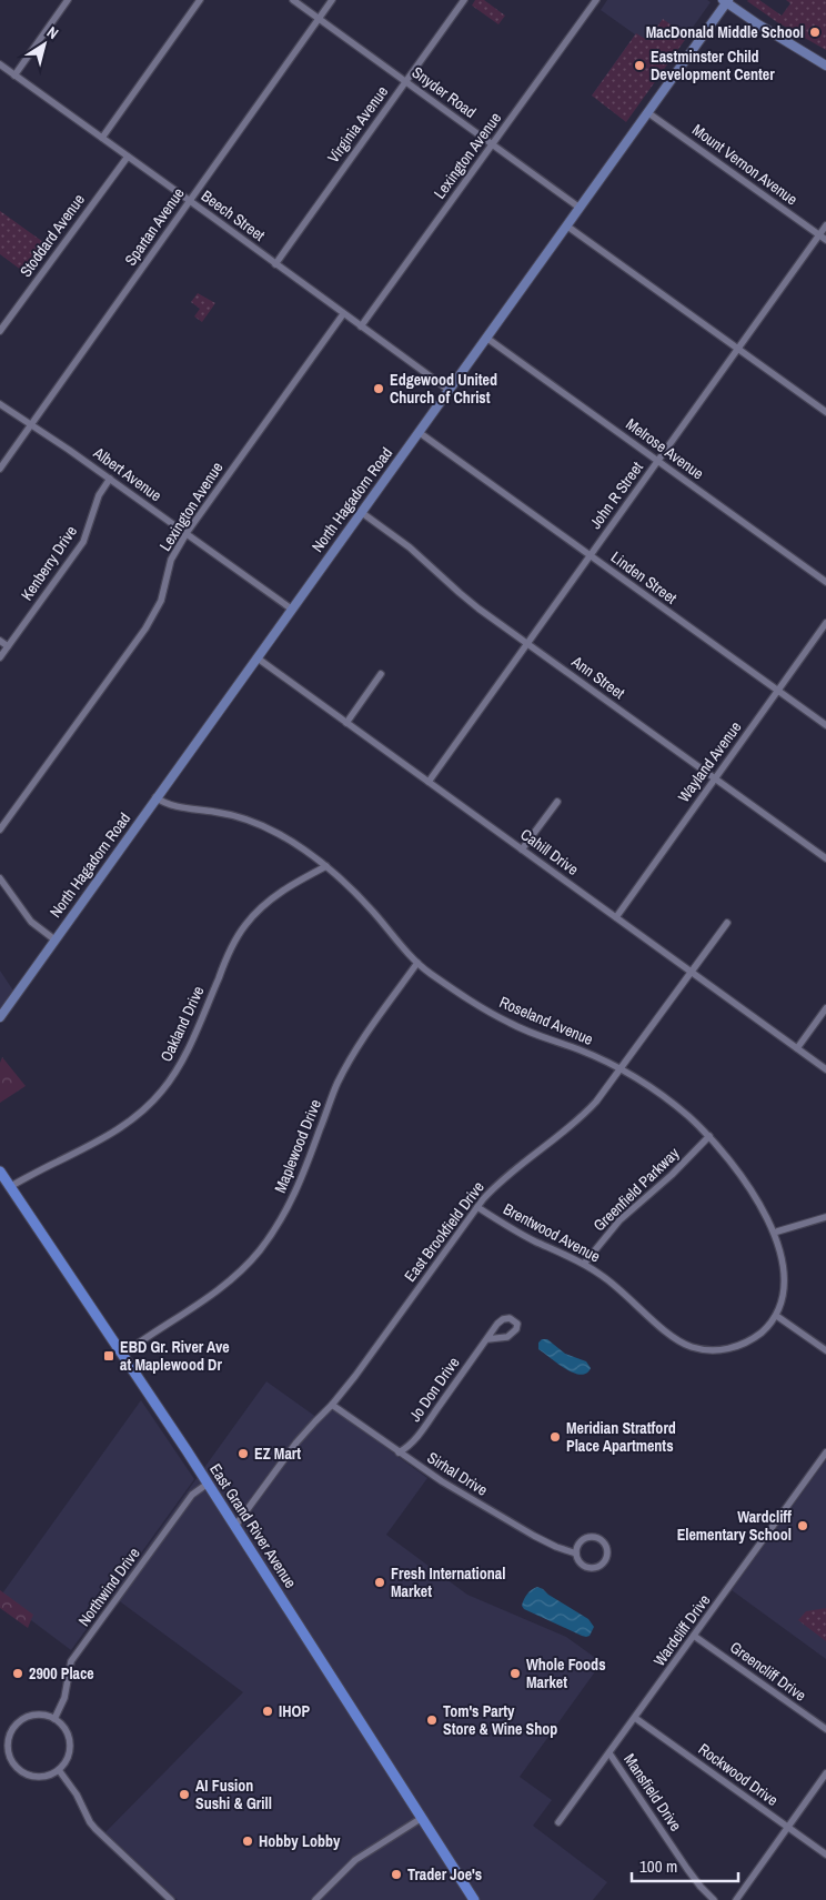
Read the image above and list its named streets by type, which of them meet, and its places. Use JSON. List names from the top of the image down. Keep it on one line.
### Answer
{"streets":{"main road":["East Grand River Avenue"],"street":["Snyder Road","Virginia Avenue","Lexington Avenue","Mount Vernon Avenue","Beech Street","Spartan Avenue","Stoddard Avenue","Melrose Avenue","Albert Avenue","John R Street","North Hagadorn Road","Kenberry Drive","Linden Street","Ann Street","Wayland Avenue","Cahill Drive","Roseland Avenue","Oakland Drive","Maplewood Drive","Greenfield Parkway","East Brookfield Drive","Brentwood Avenue","Jo Don Drive","Sirhal Drive","Northwind Drive","Wardcliff Drive","Greencliff Drive","Rockwood Drive","Mansfield Drive"]},"crossings":[["Snyder Road","Virginia Avenue"],["Snyder Road","Lexington Avenue"],["Snyder Road","Spartan Avenue"],["Snyder Road","North Hagadorn Road"],["Virginia Avenue","Beech Street"],["Lexington Avenue","Beech Street"],["Lexington Avenue","Albert Avenue"],["Mount Vernon Avenue","John R Street"],["Mount Vernon Avenue","North Hagadorn Road"],["Beech Street","Spartan Avenue"],["Beech Street","Stoddard Avenue"],["Beech Street","North Hagadorn Road"],["Spartan Avenue","Albert Avenue"],["Melrose Avenue","John R Street"],["Melrose Avenue","North Hagadorn Road"],["Albert Avenue","North Hagadorn Road"],["Albert Avenue","Kenberry Drive"],["John R Street","Linden Street"],["John R Street","Ann Street"],["John R Street","Cahill Drive"],["North Hagadorn Road","Linden Street"],["North Hagadorn Road","Ann Street"],["North Hagadorn Road","Cahill Drive"],["North Hagadorn Road","Roseland Avenue"],["Linden Street","Wayland Avenue"],["Ann Street","Wayland Avenue"],["Wayland Avenue","Cahill Drive"],["Cahill Drive","East Brookfield Drive"],["Roseland Avenue","Oakland Drive"],["Roseland Avenue","Maplewood Drive"],["Roseland Avenue","Greenfield Parkway"],["Roseland Avenue","East Brookfield Drive"],["Roseland Avenue","Brentwood Avenue"],["Oakland Drive","East Grand River Avenue"],["Maplewood Drive","East Grand River Avenue"],["Greenfield Parkway","Brentwood Avenue"],["East Brookfield Drive","Brentwood Avenue"],["East Brookfield Drive","Sirhal Drive"],["East Brookfield Drive","East Grand River Avenue"],["Jo Don Drive","Sirhal Drive"],["East Grand River Avenue","Northwind Drive"],["Wardcliff Drive","Greencliff Drive"],["Wardcliff Drive","Rockwood Drive"],["Wardcliff Drive","Mansfield Drive"]],"places":{"other":["MacDonald Middle School","Eastminster Child Development Center","Edgewood United Church of Christ","Meridian Stratford Place Apartments","EZ Mart","Wardcliff Elementary School","Fresh International Market","2900 Place","Whole Foods Market","IHOP","Tom's Party Store & Wine Shop","AI Fusion Sushi & Grill","Hobby Lobby","Trader Joe's"],"transit":["EBD Gr. River Ave at Maplewood Dr"]},"scale_bar":"100 m","north":"top right"}
